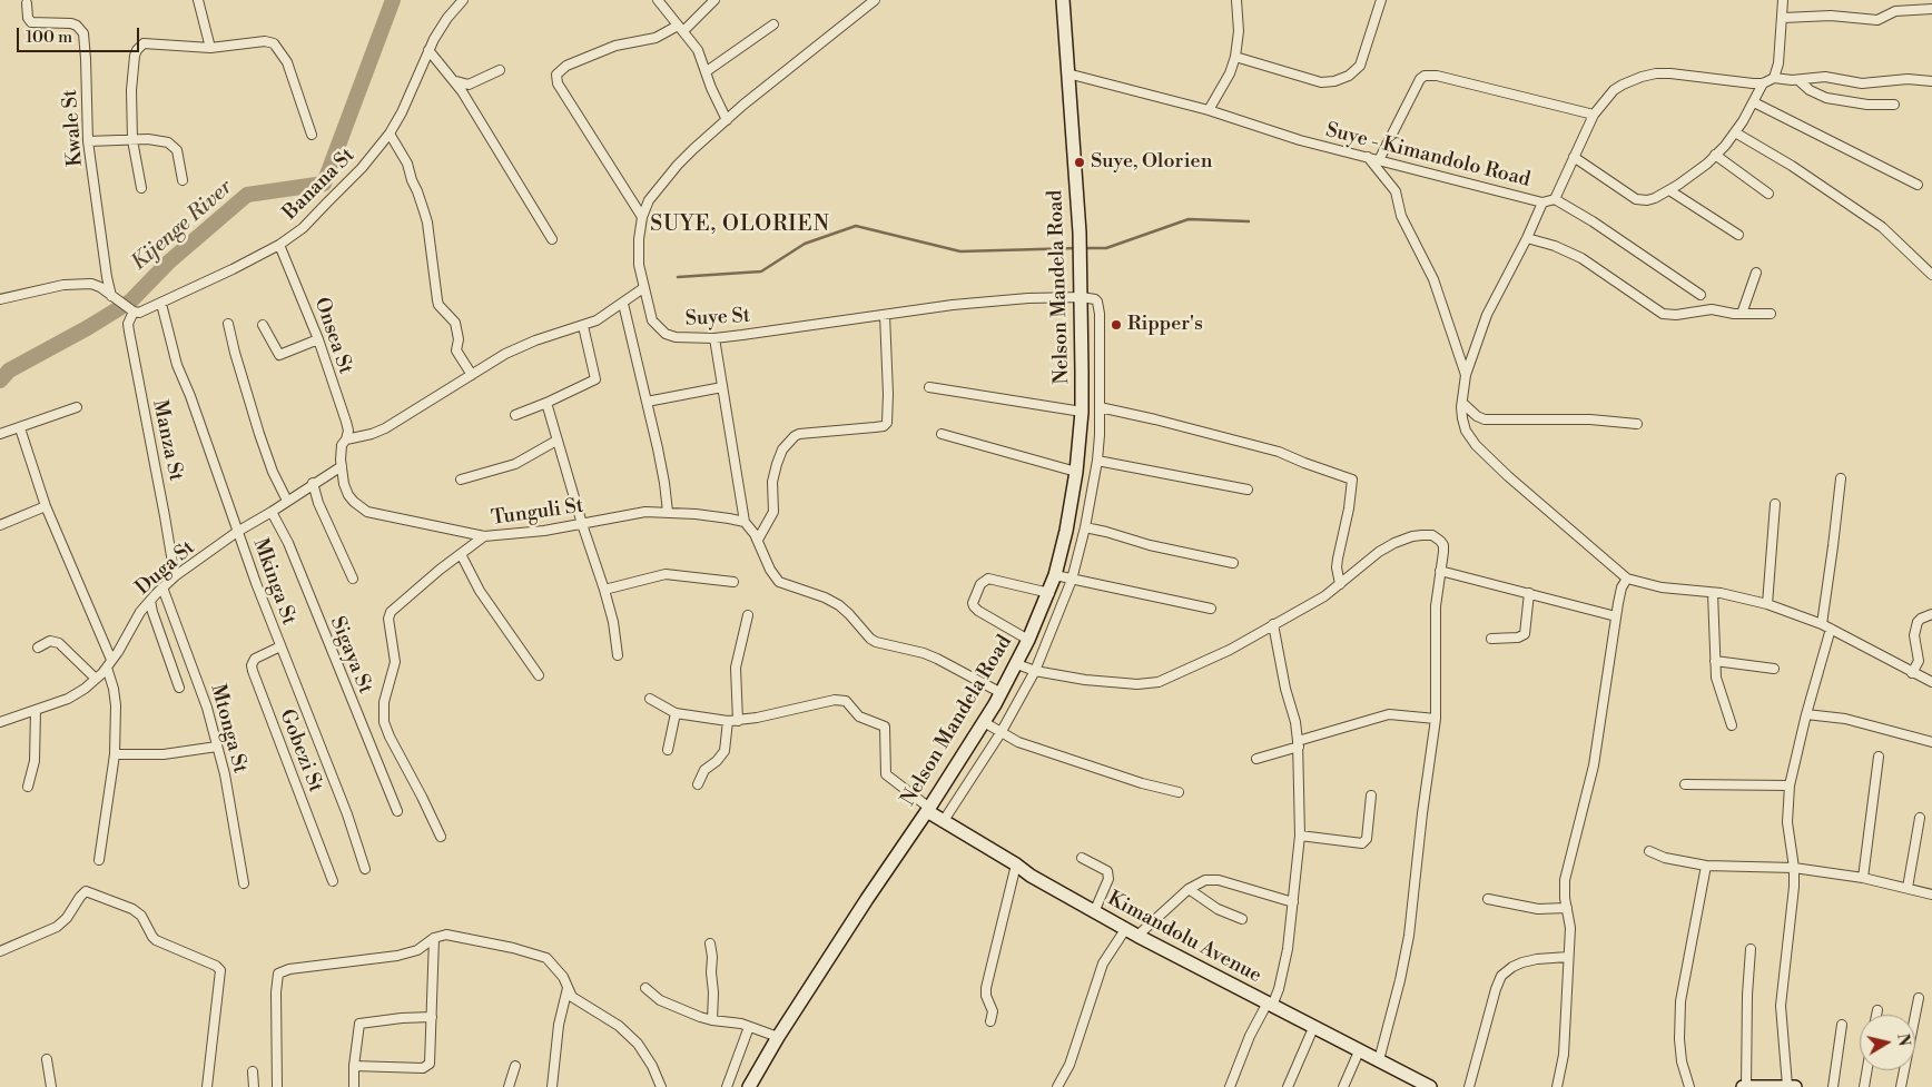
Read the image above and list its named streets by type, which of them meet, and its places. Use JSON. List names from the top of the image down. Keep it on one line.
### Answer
{"streets":{"main road":["Nelson Mandela Road","Kimandolu Avenue"],"street":["Kwale St","Suye - Kimandolo Road","Banana St","Suye St","Onsea St","Manza St","Tunguli St","Duga St","Mkinga St","Sigaya St","Mtonga St","Gobezi St"]},"crossings":[["Suye - Kimandolo Road","Nelson Mandela Road"],["Banana St","Onsea St"],["Banana St","Manza St"],["Banana St","Mkinga St"],["Nelson Mandela Road","Suye St"],["Nelson Mandela Road","Kimandolu Avenue"],["Onsea St","Tunguli St"],["Manza St","Duga St"],["Tunguli St","Duga St"],["Duga St","Mkinga St"],["Duga St","Sigaya St"],["Duga St","Mtonga St"],["Mkinga St","Gobezi St"]],"districts":["SUYE, OLORIEN"],"water":["Kijenge River"],"places":["Suye, Olorien","Ripper's"],"scale_bar":"100 m","north":"right"}
